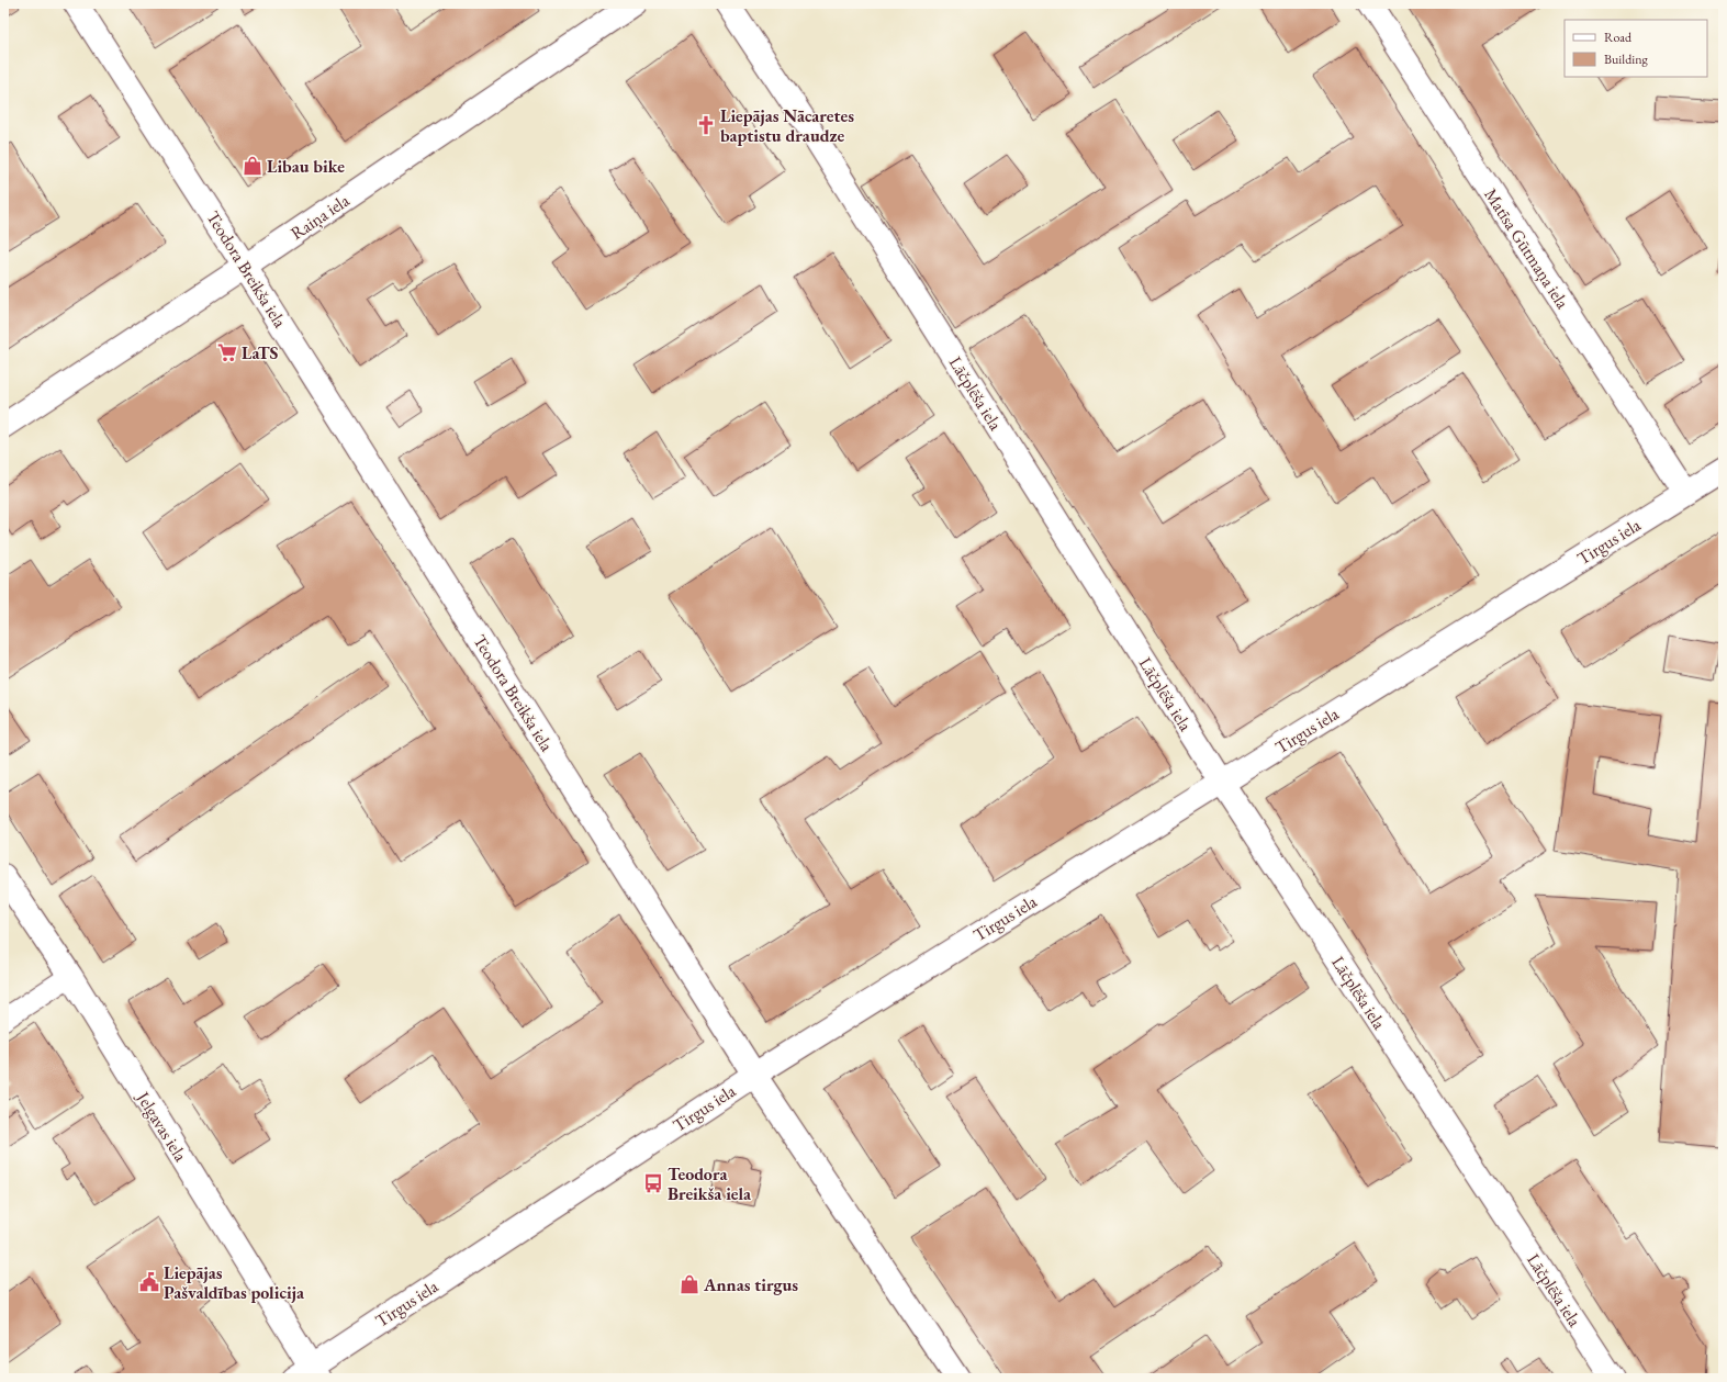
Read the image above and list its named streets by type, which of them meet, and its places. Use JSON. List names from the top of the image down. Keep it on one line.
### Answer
{"streets":{"street":["Raiņa iela","Matīsa Gūtmaņa iela","Teodora Breikša iela","Lāčplēša iela","Tirgus iela","Jelgavas iela"]},"crossings":[["Raiņa iela","Teodora Breikša iela"],["Matīsa Gūtmaņa iela","Tirgus iela"],["Teodora Breikša iela","Tirgus iela"],["Lāčplēša iela","Tirgus iela"],["Tirgus iela","Jelgavas iela"]],"places":{"church":["Liepājas Nācaretes baptistu draudze"],"shop":["Libau bike","Annas tirgus"],"supermarket":["LaTS"],"bus stop":["Teodora Breikša iela"],"public building":["Liepājas Pašvaldības policija"]},"legend":["Road","Building"]}
